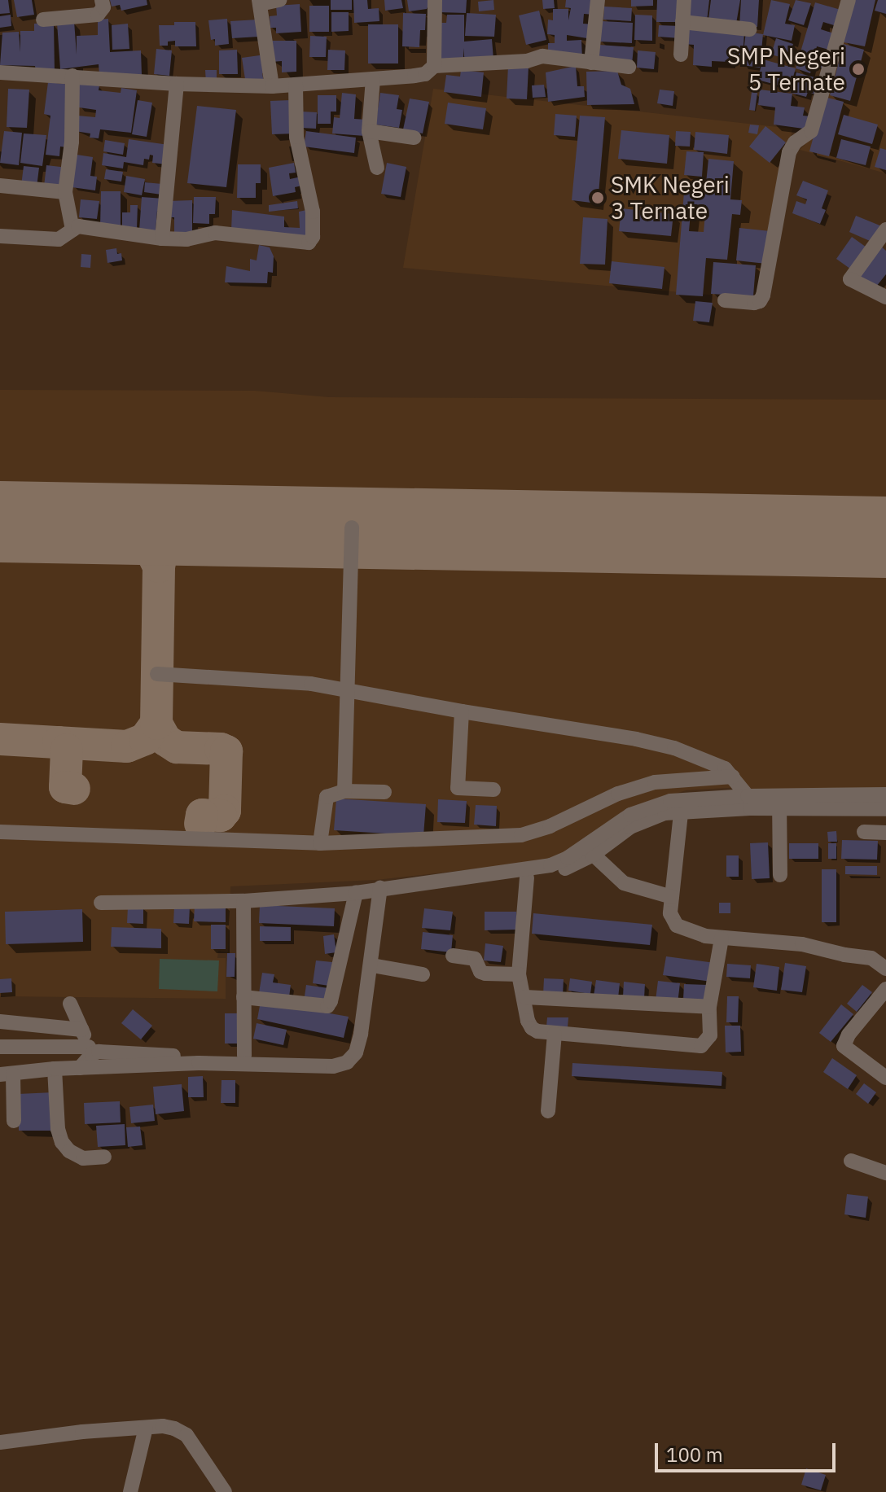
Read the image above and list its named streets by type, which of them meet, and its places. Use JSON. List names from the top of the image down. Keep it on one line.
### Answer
{"places":["SMP Negeri 5 Ternate","SMK Negeri 3 Ternate"],"scale_bar":"100 m"}
